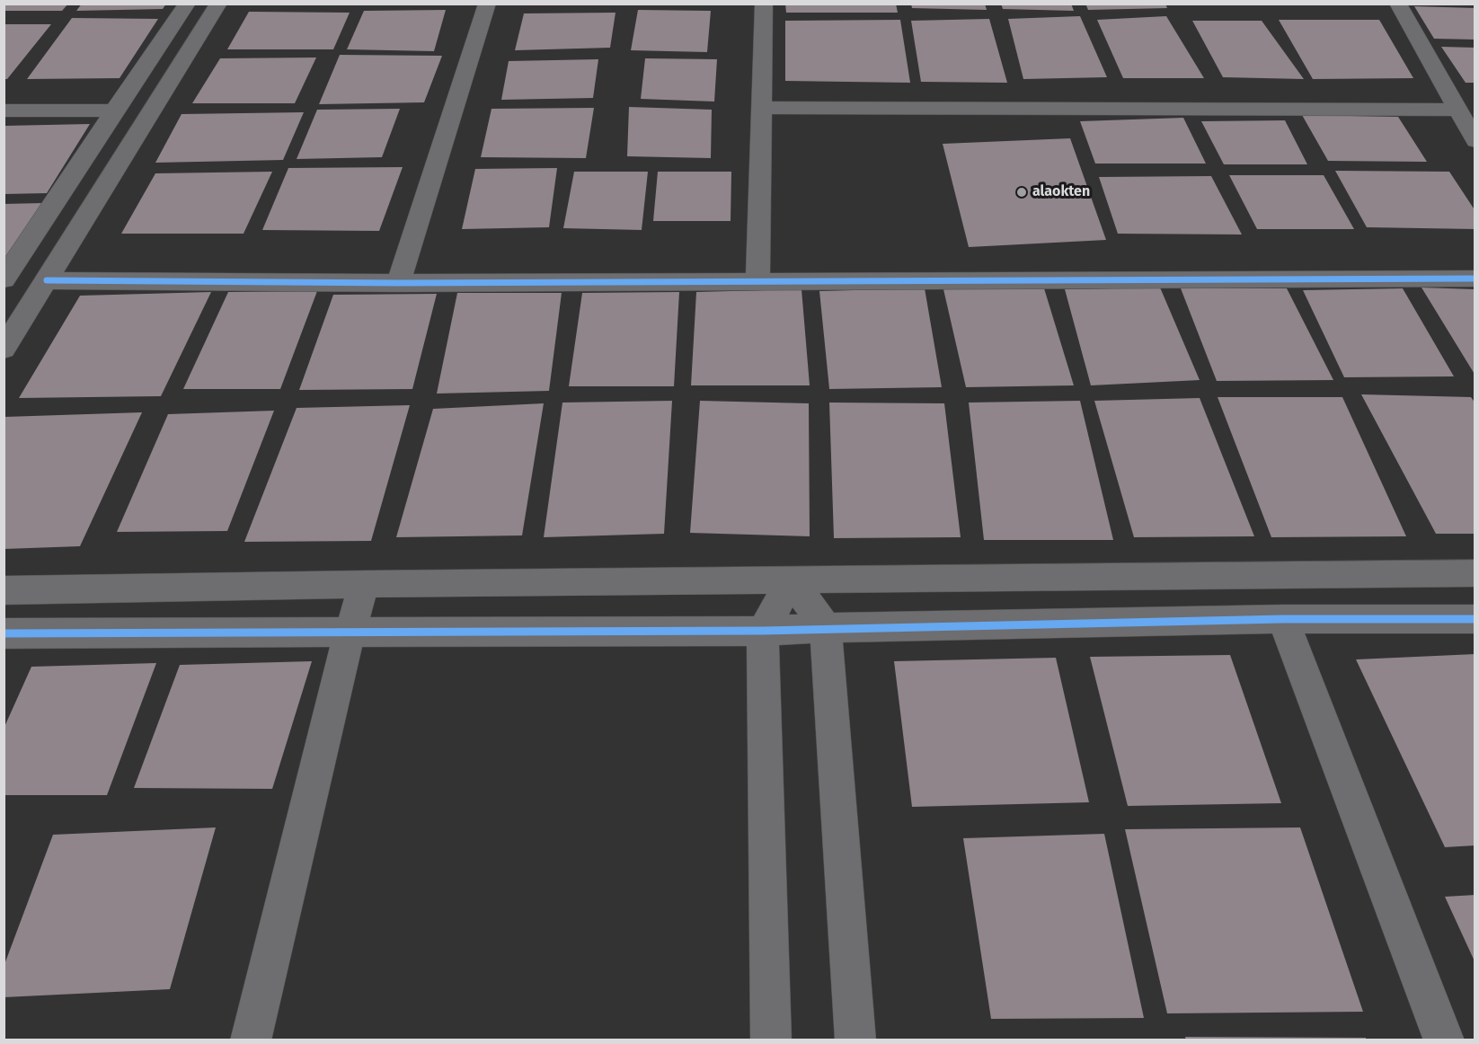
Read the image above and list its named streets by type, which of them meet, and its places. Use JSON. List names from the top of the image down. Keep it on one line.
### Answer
{"places":["alaokten"]}
